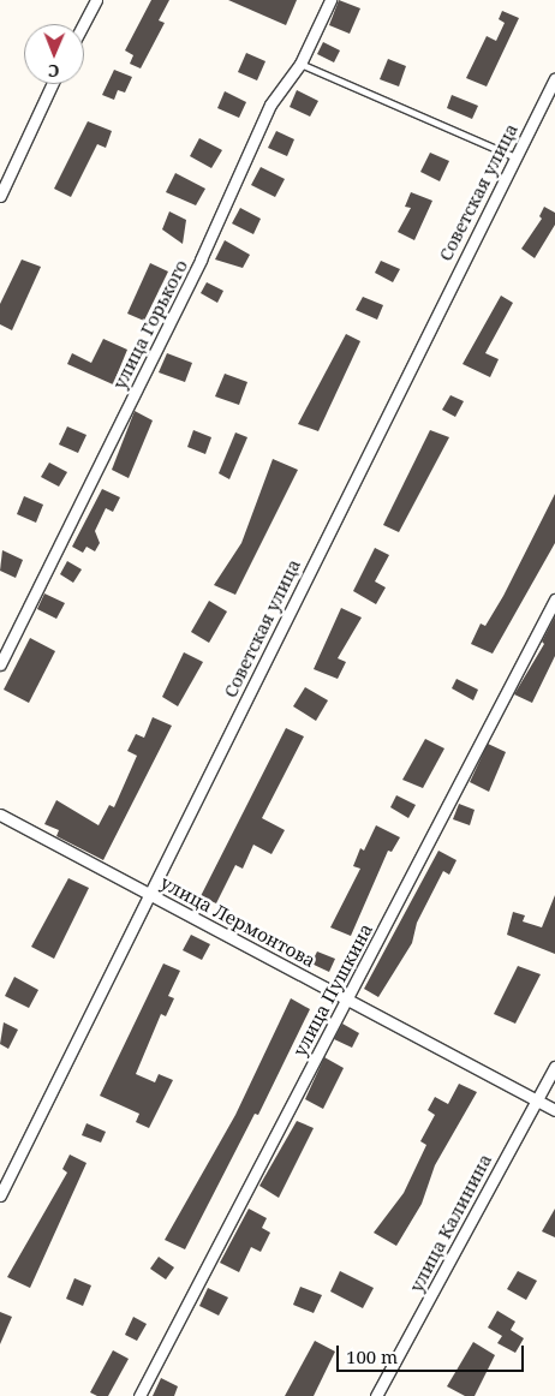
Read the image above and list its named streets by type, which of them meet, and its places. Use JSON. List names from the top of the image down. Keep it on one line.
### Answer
{"streets":{"street":["Советская улица","улица Горького","улица Лермонтова","улица Пушкина","улица Калинина"]},"crossings":[["Советская улица","улица Лермонтова"],["улица Лермонтова","улица Пушкина"],["улица Лермонтова","улица Калинина"]],"scale_bar":"100 m","north":"bottom"}
